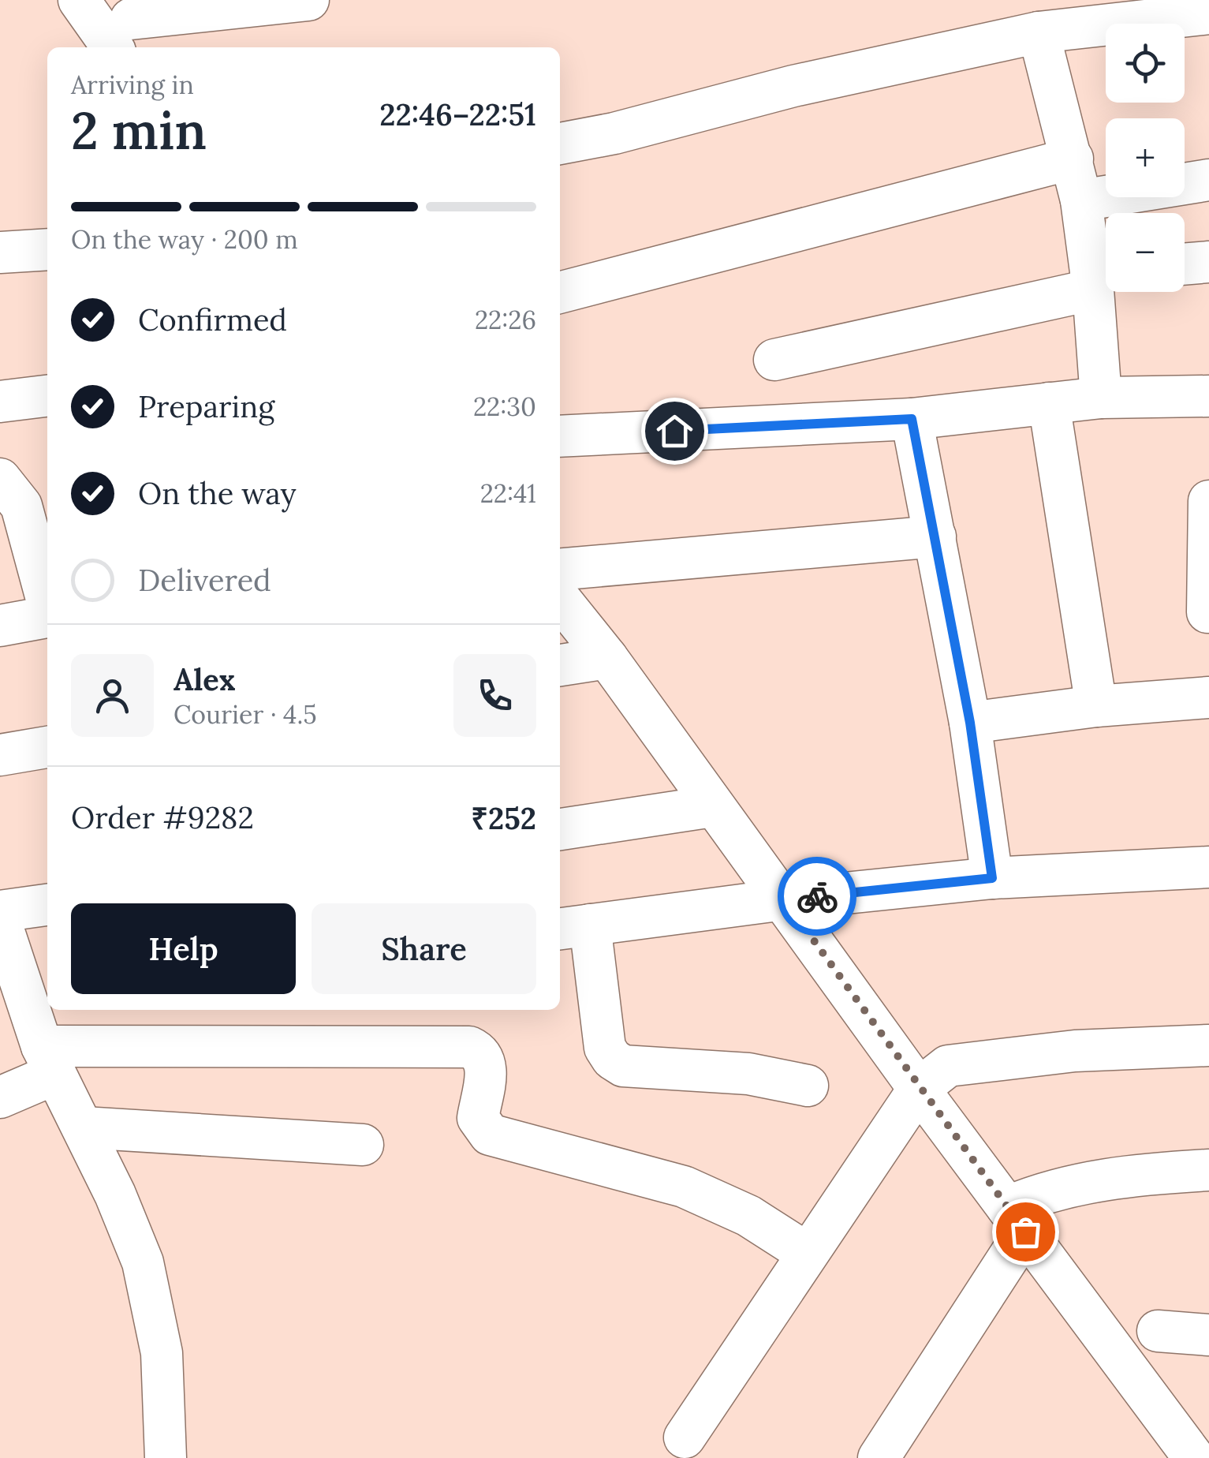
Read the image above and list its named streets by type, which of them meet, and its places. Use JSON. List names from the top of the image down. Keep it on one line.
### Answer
{"page":{"map_buttons":["+","−"],"heading":["2 min","Arriving in","22:46–22:51"],"panel":["Alex","Courier · 4.5","Order #9282","₹252"],"bar":"On the way · 200 m","list":[["Confirmed","22:26"],["Preparing","22:30"],["On the way","22:41"],"Delivered"],"buttons":["Help","Share"]}}
